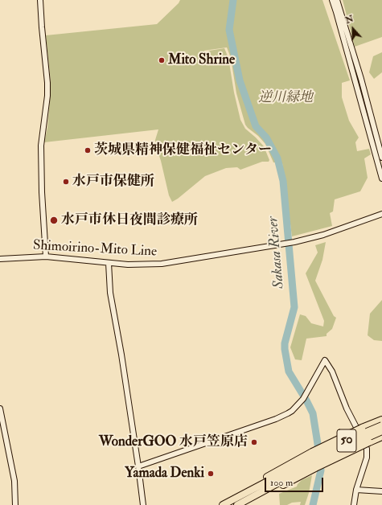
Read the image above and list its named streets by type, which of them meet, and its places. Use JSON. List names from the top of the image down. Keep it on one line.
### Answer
{"streets":{"highway":["50"],"street":["Shimoirino-Mito Line"]},"water":["Sakasa River"],"parks":["逆川緑地"],"places":["Mito Shrine","茨城県精神保健福祉センター","水戸市保健所","水戸市休日夜間診療所","WonderGOO 水戸笠原店","Yamada Denki"],"scale_bar":"100 m","north":"top"}
